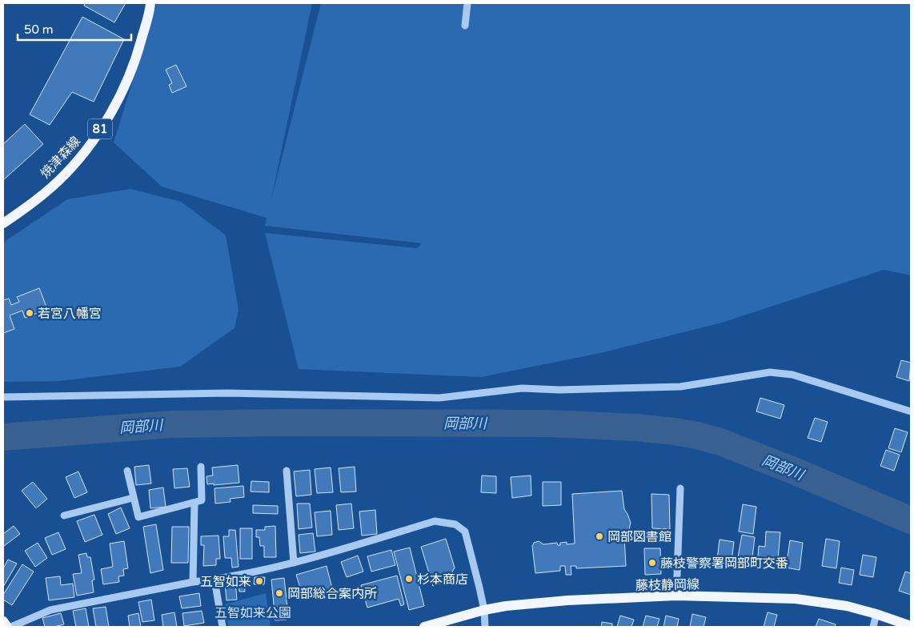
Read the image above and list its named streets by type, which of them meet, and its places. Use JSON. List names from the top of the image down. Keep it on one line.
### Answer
{"streets":{"main road":["81","焼津森線","藤枝静岡線"]},"water":["岡部川"],"parks":["五智如来公園"],"places":["若宮八幡宮","岡部図書館","藤枝警察署岡部町交番","杉本商店","五智如来","岡部総合案内所"],"scale_bar":"50 m"}
